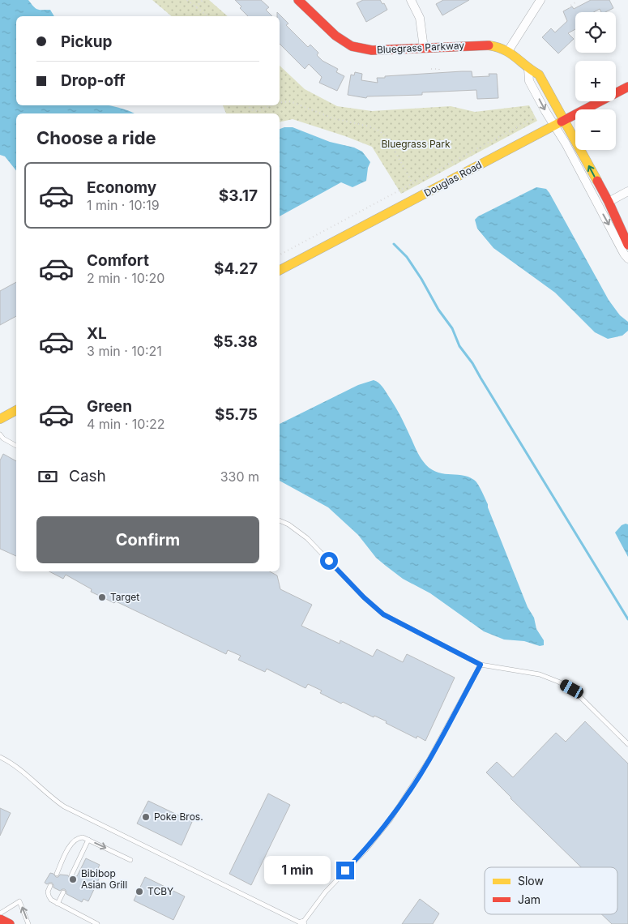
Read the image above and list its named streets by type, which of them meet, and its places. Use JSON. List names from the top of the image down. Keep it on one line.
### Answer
{"streets":{"street":["Bluegrass Parkway","Douglas Road"]},"crossings":[["Bluegrass Parkway","Douglas Road"]],"parks":["Bluegrass Park"],"places":["Target","Poke Bros.","Bibibop Asian Grill","TCBY"],"legend":["Slow","Jam"],"page":{"map_buttons":["+","−"],"banner":["Pickup","Drop-off"],"heading":"Choose a ride","list":[{"name":"Economy","note":"1 min · 10:19","value":"$3.17"},{"name":"Comfort","note":"2 min · 10:20","value":"$4.27"},{"name":"XL","note":"3 min · 10:21","value":"$5.38"},{"name":"Green","note":"4 min · 10:22","value":"$5.75"}],"pay":["Cash","330 m"],"buttons":"Confirm","bubble":"1 min"}}
